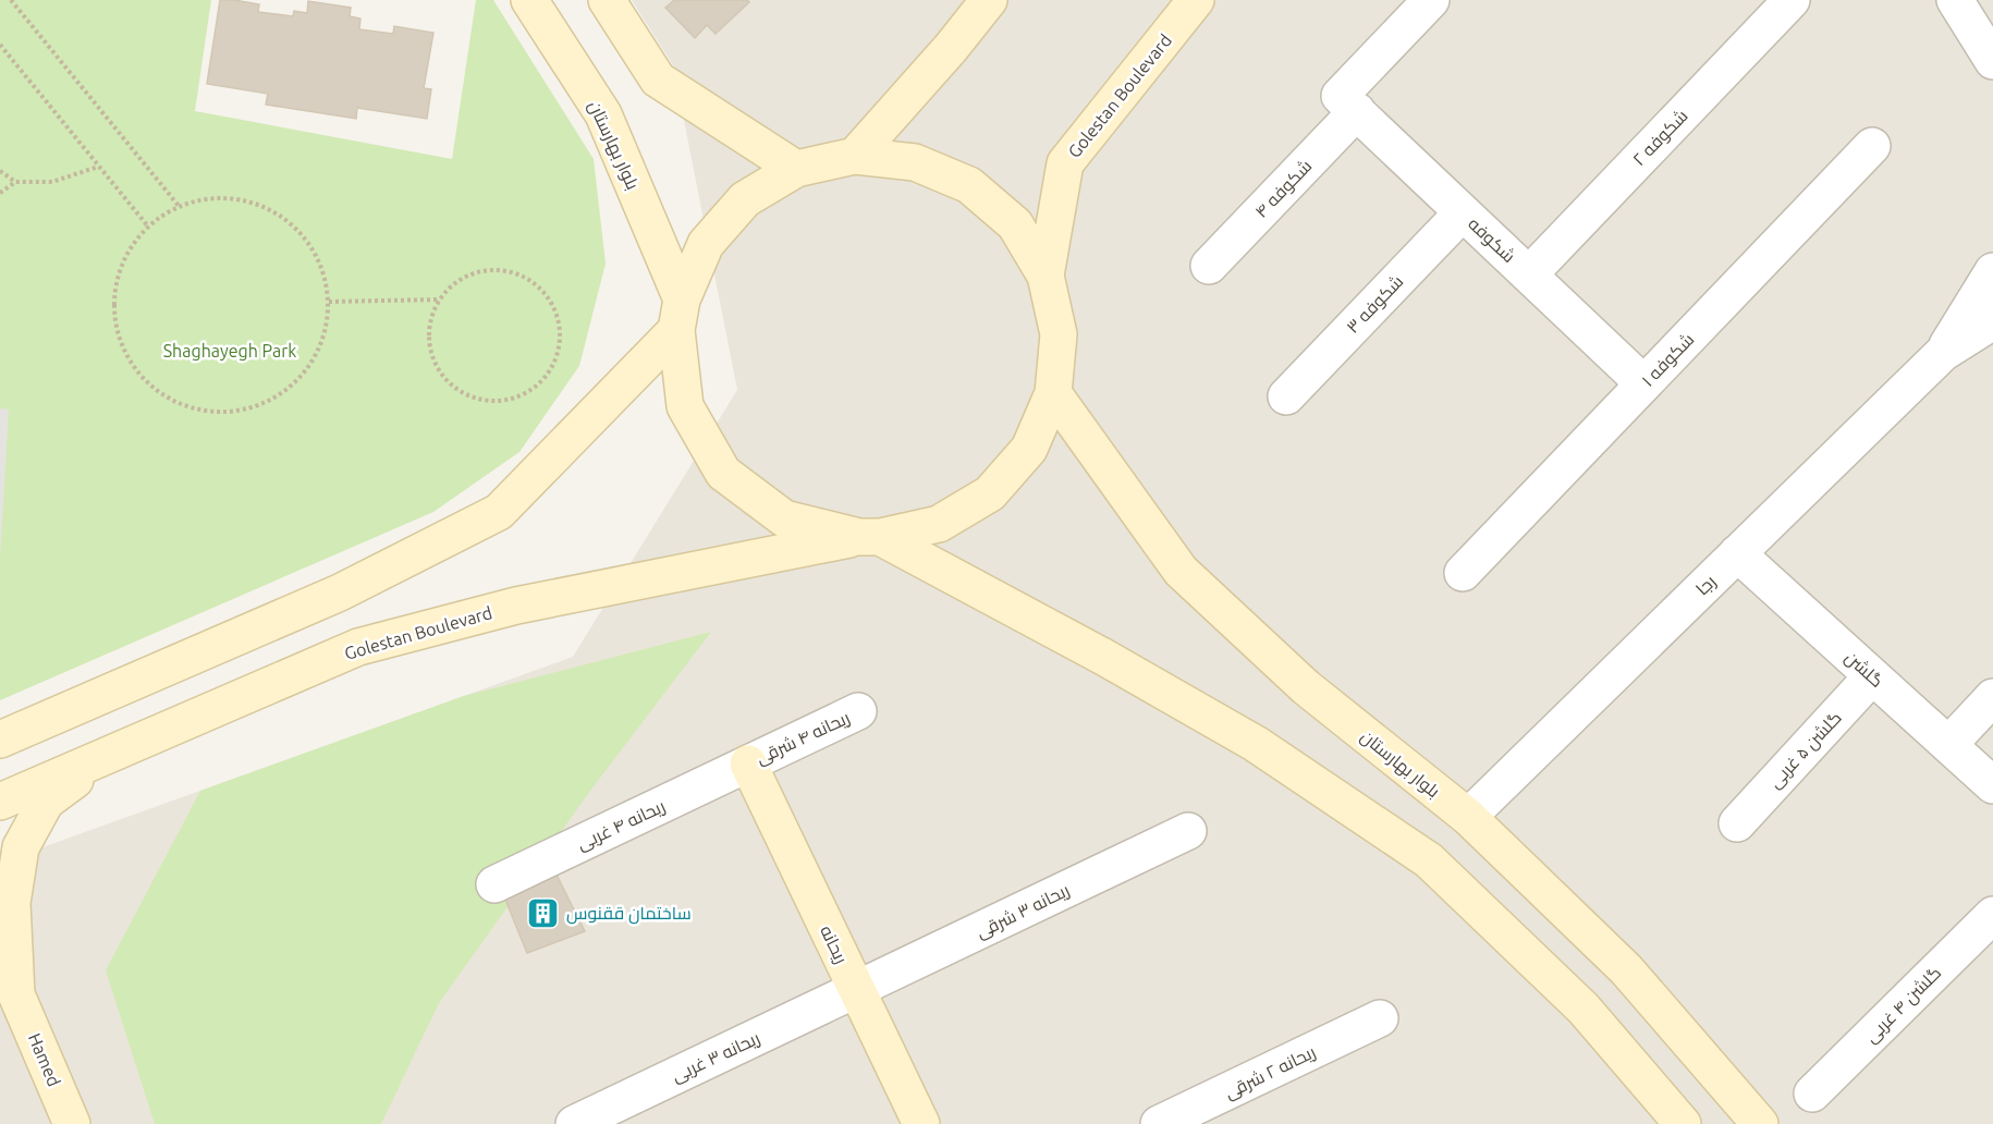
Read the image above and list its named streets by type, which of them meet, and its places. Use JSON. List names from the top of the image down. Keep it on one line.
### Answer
{"streets":{"main road":["Golestan Boulevard","بلوار بهارستان","ریحانه","Hamed"],"street":["شکوفه ۲","شکوفه ۴","شکوفه","شکوفه ۳","شکوفه ۱","رجا","گلشن","ریحانه ۴ شرقی","گلشن ۵ غربی","ریحانه ۴ غربی","ریحانه ۳ شرقی","گلشن ۴ غربی","ریحانه ۳ غربی","ریحانه ۲ شرقی"]},"crossings":[["Golestan Boulevard","بلوار بهارستان"],["شکوفه ۲","شکوفه"],["بلوار بهارستان","رجا"],["شکوفه ۴","شکوفه"],["شکوفه","شکوفه ۳"],["شکوفه","شکوفه ۱"],["رجا","گلشن"],["گلشن","گلشن ۵ غربی"],["ریحانه ۴ شرقی","ریحانه ۴ غربی"],["ریحانه ۴ شرقی","ریحانه"],["ریحانه ۴ غربی","ریحانه"],["ریحانه ۳ شرقی","ریحانه"],["ریحانه ۳ شرقی","ریحانه ۳ غربی"],["ریحانه","ریحانه ۳ غربی"]],"parks":["Shaghayegh Park"],"places":{"building":["ساختمان ققنوس"]}}
